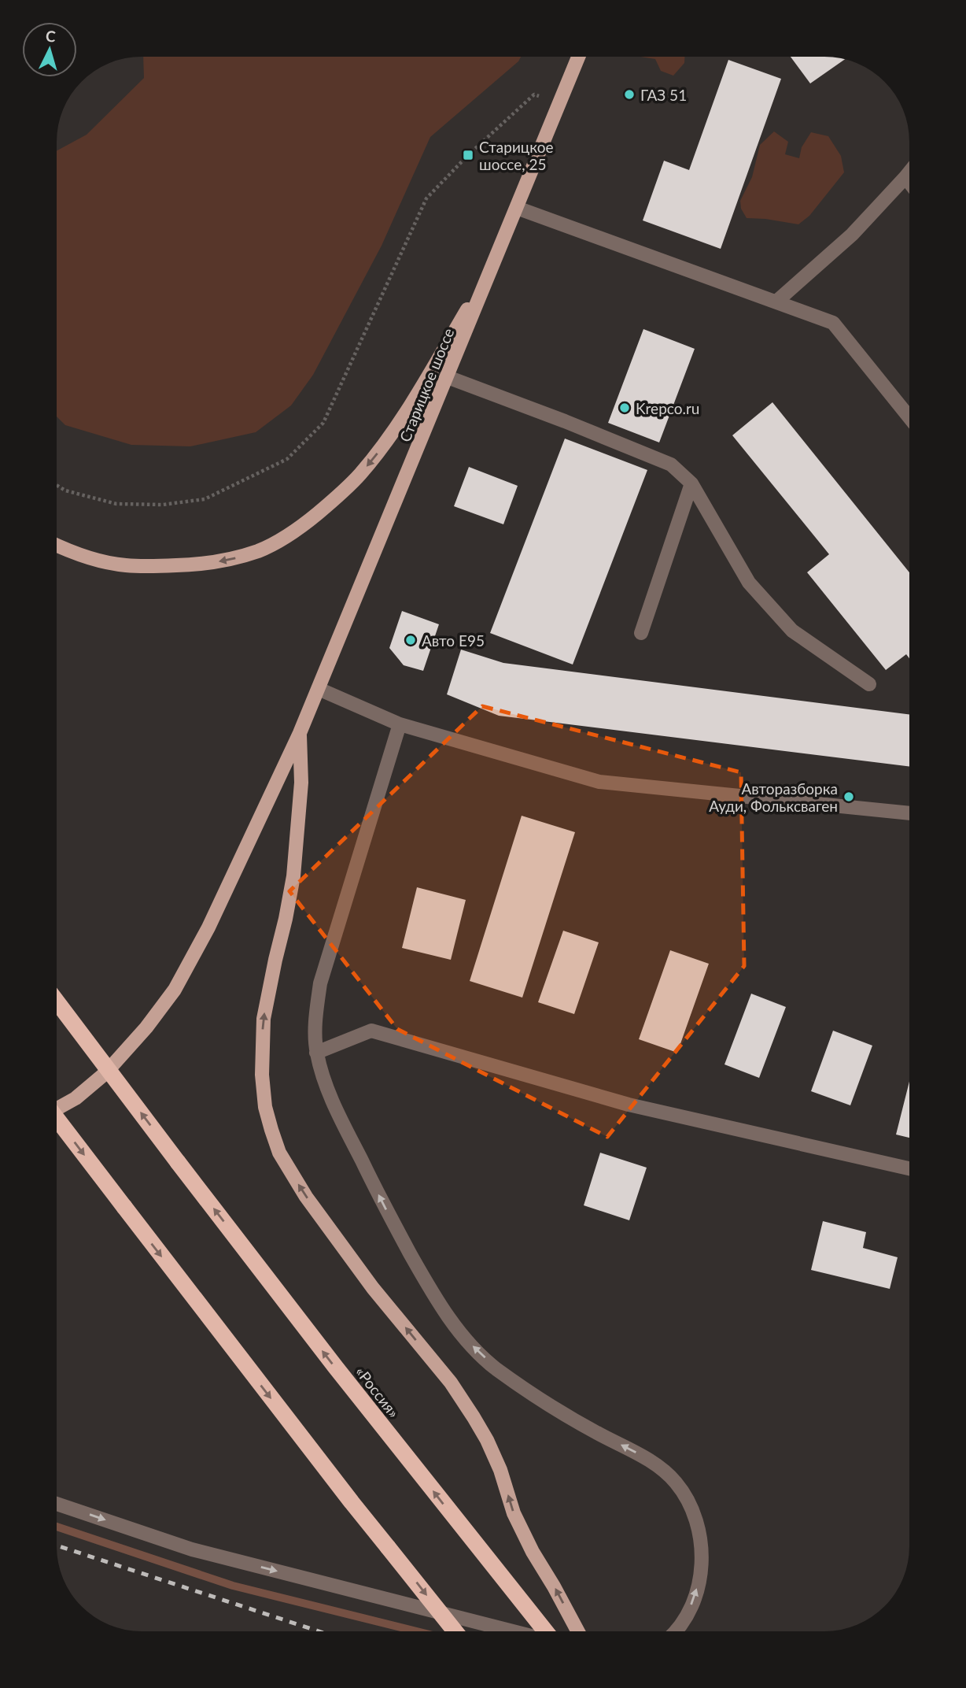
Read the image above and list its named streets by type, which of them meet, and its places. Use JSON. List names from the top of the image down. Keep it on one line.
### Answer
{"streets":{"highway":["«Россия»"],"main road":["Старицкое шоссе"]},"places":{"other":["ГАЗ 51","Krepco.ru","Авто E95","Авторазборка Ауди, Фольксваген"],"transit":["Старицкое шоссе, 25"]},"north":"top"}
